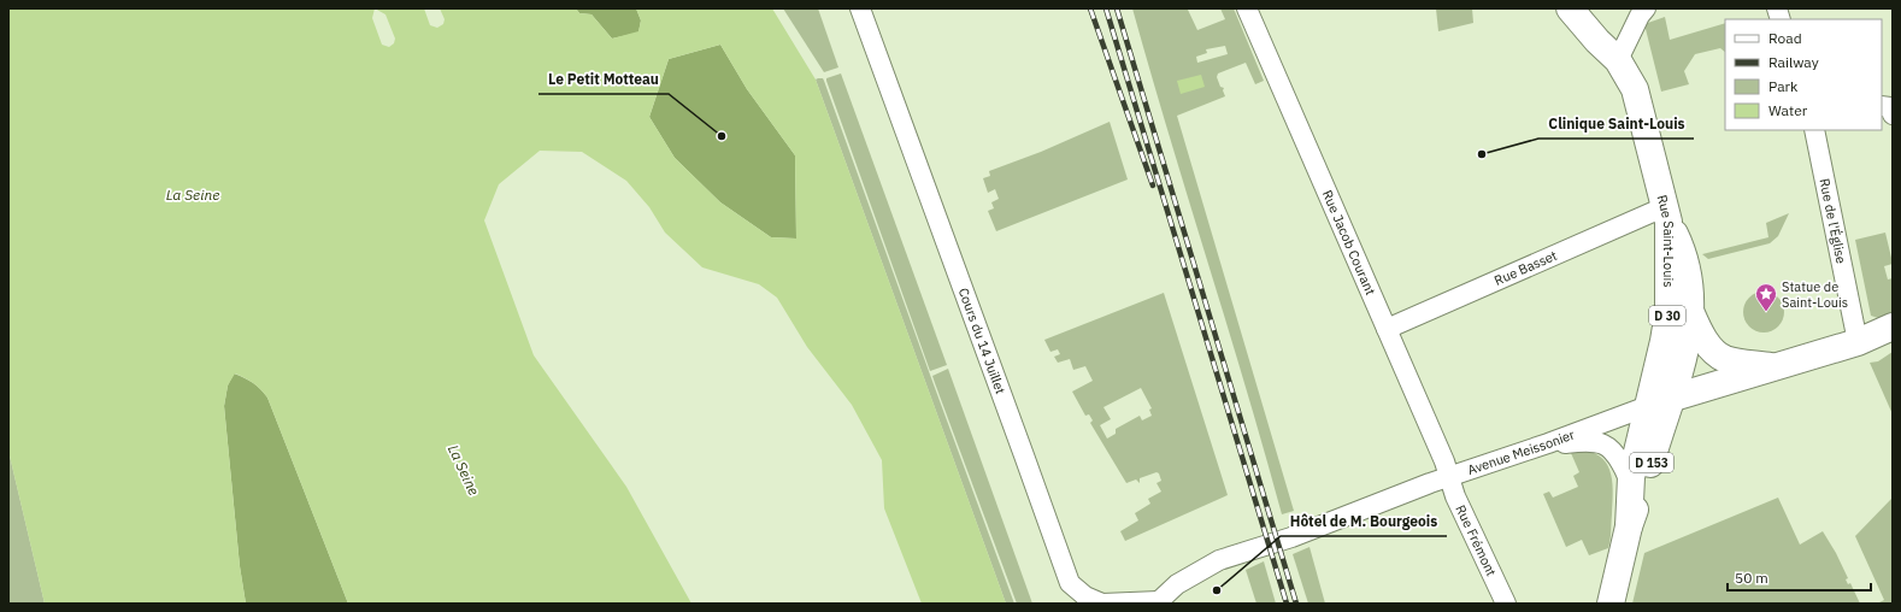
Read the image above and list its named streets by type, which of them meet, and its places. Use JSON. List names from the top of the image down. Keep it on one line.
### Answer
{"streets":{"main road":["Rue Saint-Louis","D 30","Avenue Meissonier","D 153"],"street":["Rue de l'Église","Rue Jacob Courant","Rue Basset","Cours du 14 Juillet","Rue Frémont"]},"crossings":[["Rue de l'Église","Avenue Meissonier"],["Rue Jacob Courant","Rue Basset"],["Rue Jacob Courant","Avenue Meissonier"],["Rue Jacob Courant","Rue Frémont"],["Rue Saint-Louis","Rue Basset"],["Rue Saint-Louis","Avenue Meissonier"],["Rue Saint-Louis","D 153"],["Rue Basset","D 153"],["D 30","Avenue Meissonier"],["D 30","D 153"],["Cours du 14 Juillet","Avenue Meissonier"],["Avenue Meissonier","D 153"],["Avenue Meissonier","Rue Frémont"]],"water":["La Seine"],"places":{"other":["Le Petit Motteau","Clinique Saint-Louis","Hôtel de M. Bourgeois"],"place":["Statue de Saint-Louis"]},"legend":["Road","Railway","Park","Water"],"scale_bar":"50 m"}
